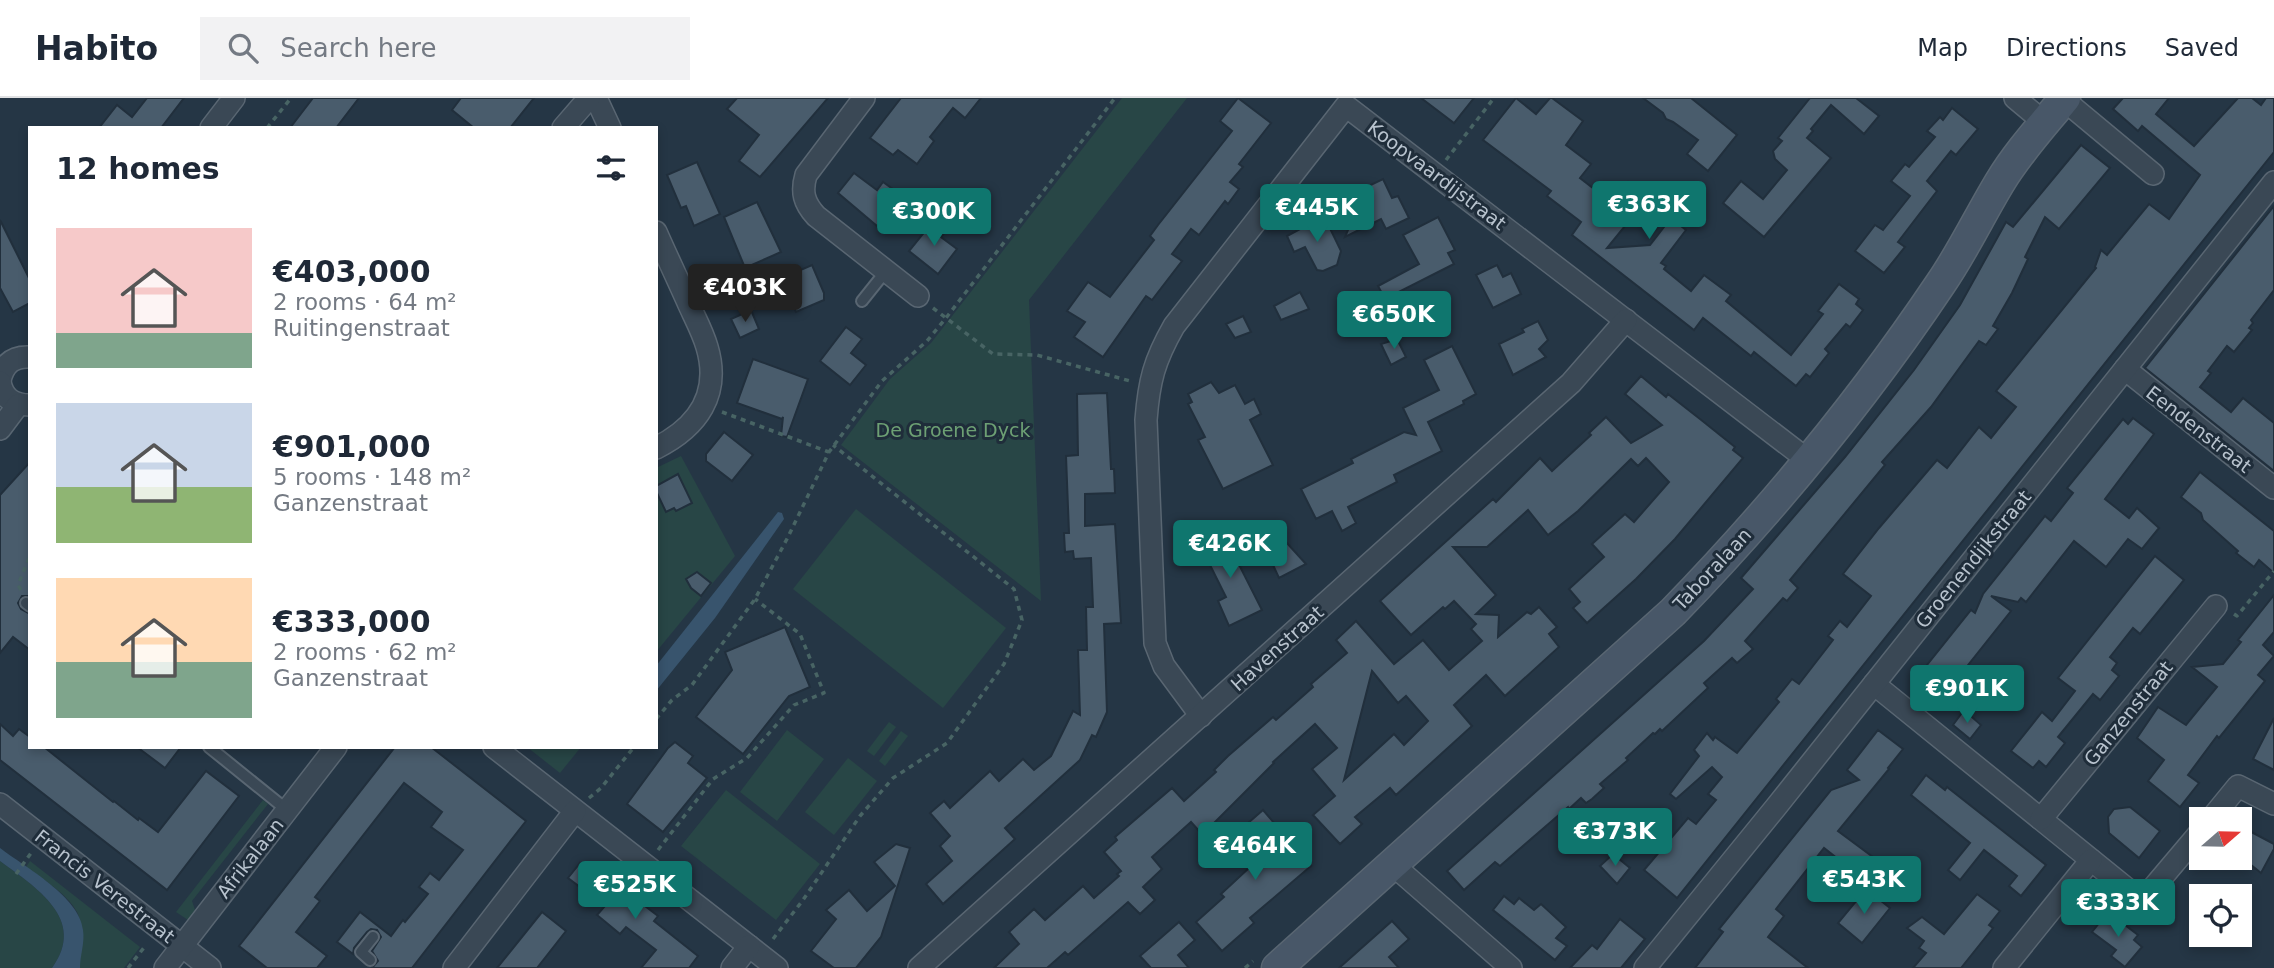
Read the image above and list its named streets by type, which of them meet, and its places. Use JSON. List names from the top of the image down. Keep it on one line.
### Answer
{"streets":{"street":["Koopvaardijstraat","Eendenstraat","Groenendijkstraat","Taboralaan","Havenstraat","Ganzenstraat","Afrikalaan","Francis Verestraat"]},"crossings":[["Koopvaardijstraat","Taboralaan"],["Koopvaardijstraat","Havenstraat"],["Eendenstraat","Groenendijkstraat"],["Afrikalaan","Francis Verestraat"]],"parks":["De Groene Dyck"],"north":"right","page":{"header":"Habito","search":"Search here","nav":["Map","Directions","Saved"],"heading":"12 homes","price":["€363K","€445K","€300K","€403K","€650K","€426K","€901K","€373K","€464K","€543K","€525K","€333K"],"list":[{"name":"€403,000","note":"2 rooms · 64 m² · Ruitingenstraat"},{"name":"€901,000","note":"5 rooms · 148 m² · Ganzenstraat"},{"name":"€333,000","note":"2 rooms · 62 m² · Ganzenstraat"}]}}
